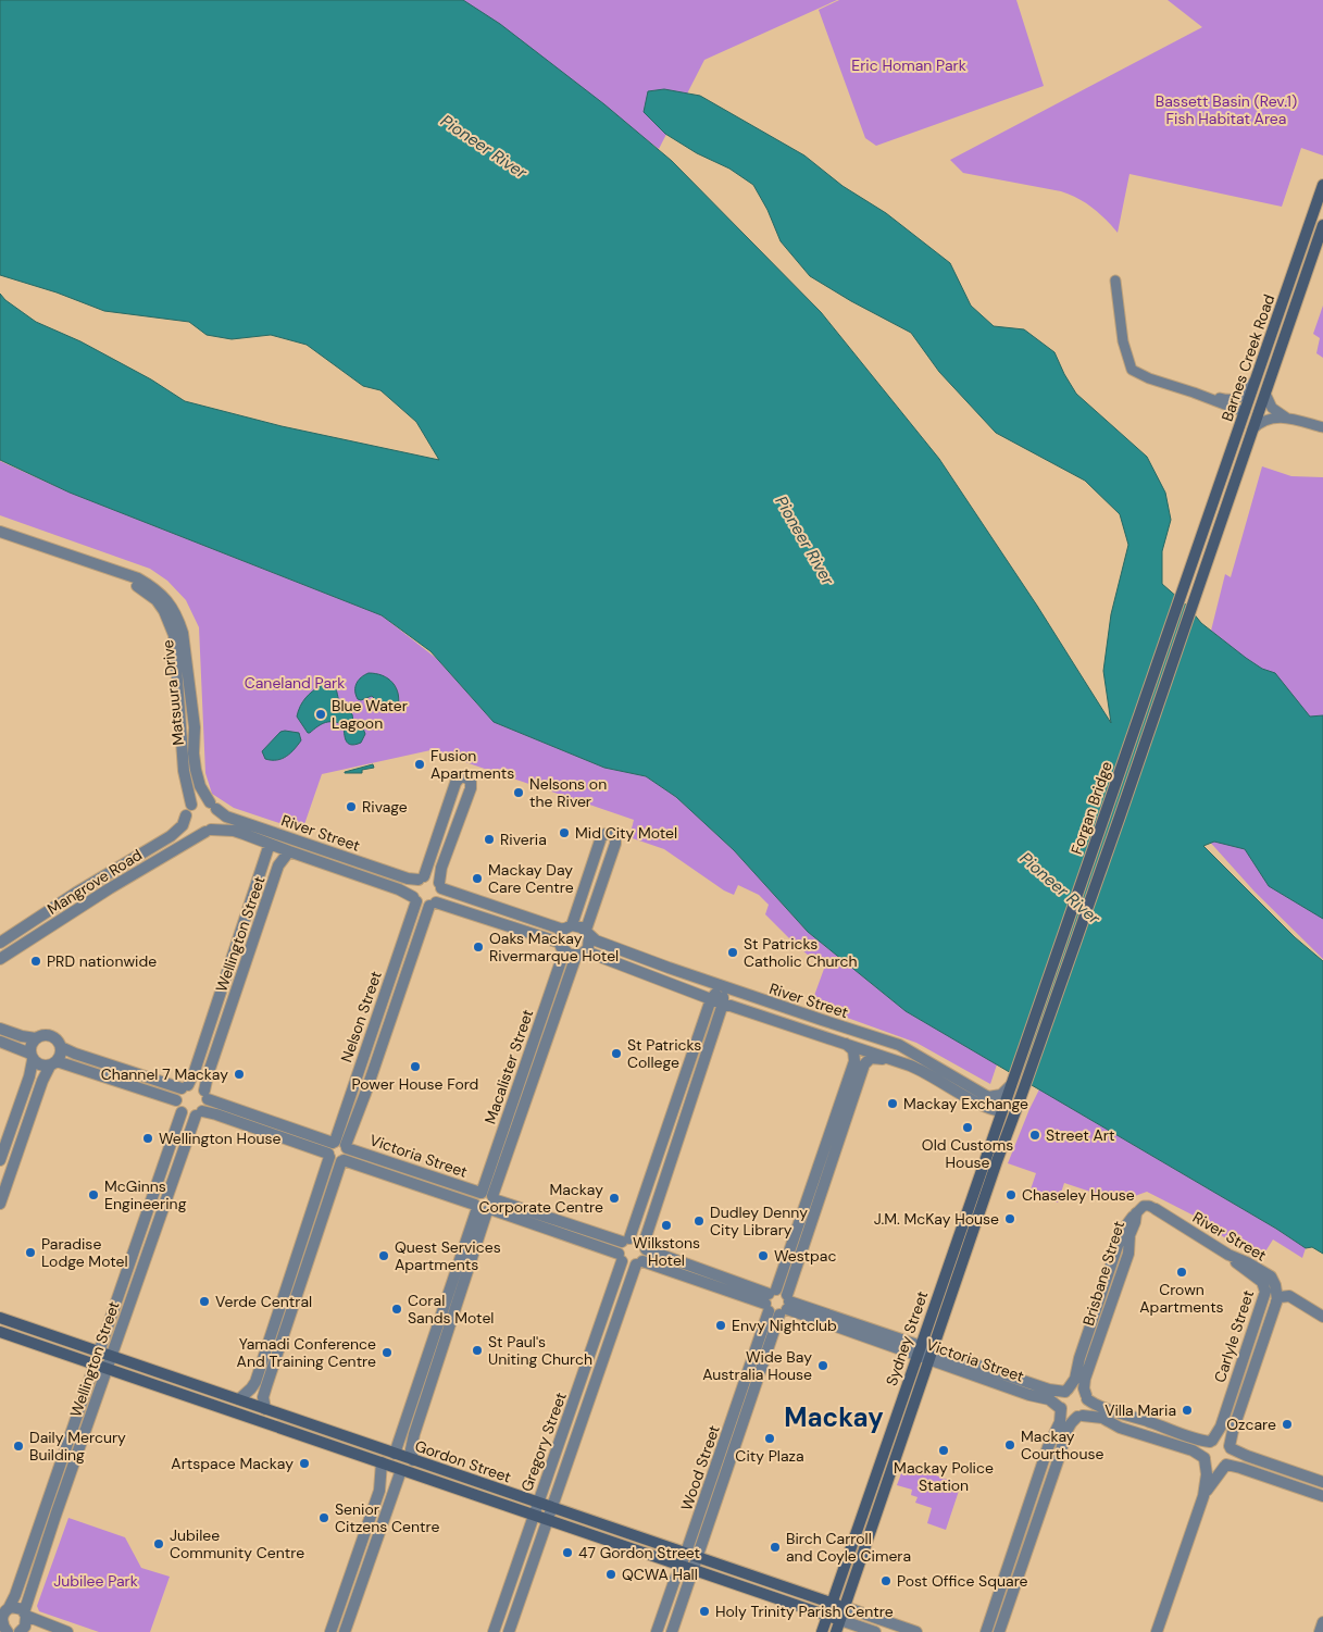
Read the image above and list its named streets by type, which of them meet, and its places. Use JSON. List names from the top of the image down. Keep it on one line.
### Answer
{"streets":{"main road":["Barnes Creek Road","Forgan Bridge","Sydney Street","Gordon Street"],"street":["Matsuura Drive","River Street","Mangrove Road","Wellington Street","Nelson Street","Macalister Street","Victoria Street","Brisbane Street","Carlyle Street","Gregory Street","Wood Street"]},"crossings":[["Barnes Creek Road","Forgan Bridge"],["Matsuura Drive","River Street"],["Matsuura Drive","Mangrove Road"],["Forgan Bridge","River Street"],["Forgan Bridge","Sydney Street"],["River Street","Mangrove Road"],["River Street","Wellington Street"],["River Street","Nelson Street"],["River Street","Macalister Street"],["River Street","Brisbane Street"],["River Street","Carlyle Street"],["River Street","Sydney Street"],["River Street","Gregory Street"],["River Street","Wood Street"],["Wellington Street","Victoria Street"],["Wellington Street","Gordon Street"],["Nelson Street","Victoria Street"],["Nelson Street","Gordon Street"],["Macalister Street","Victoria Street"],["Macalister Street","Gordon Street"],["Victoria Street","Brisbane Street"],["Victoria Street","Sydney Street"],["Victoria Street","Gregory Street"],["Victoria Street","Wood Street"],["Sydney Street","Gordon Street"],["Gregory Street","Gordon Street"],["Gordon Street","Wood Street"]],"districts":["Mackay"],"water":["Pioneer River"],"parks":["Eric Homan Park","Bassett Basin (Rev.1) Fish Habitat Area","Caneland Park","Jubilee Park"],"places":["Blue Water Lagoon","Fusion Apartments","Nelsons on the River","Rivage","Mid City Motel","Riveria","Mackay Day Care Centre","Oaks Mackay Rivermarque Hotel","St Patricks Catholic Church","PRD nationwide","St Patricks College","Power House Ford","Channel 7 Mackay","Mackay Exchange","Old Customs House","Street Art","Wellington House","McGinns Engineering","Chaseley House","Mackay Corporate Centre","J.M. McKay House","Dudley Denny City Library","Wilkstons Hotel","Paradise Lodge Motel","Quest Services Apartments","Westpac","Crown Apartments","Verde Central","Coral Sands Motel","Envy Nightclub","St Paul's Uniting Church","Yamadi Conference And Training Centre","Wide Bay Australia House","Villa Maria","Ozcare","City Plaza","Mackay Courthouse","Daily Mercury Building","Mackay Police Station","Artspace Mackay","Senior Citzens Centre","Jubilee Community Centre","Birch Carroll and Coyle Cimera","47 Gordon Street","QCWA Hall","Post Office Square","Holy Trinity Parish Centre"]}
